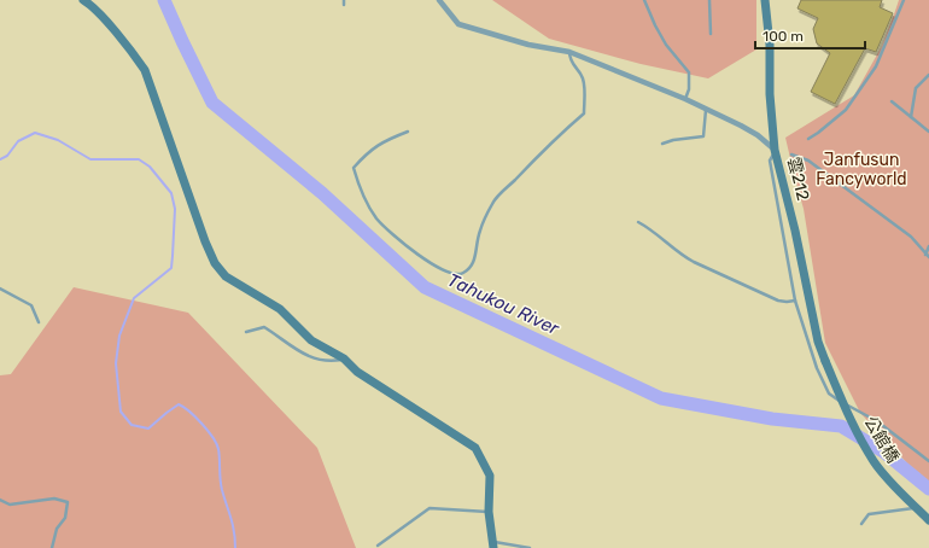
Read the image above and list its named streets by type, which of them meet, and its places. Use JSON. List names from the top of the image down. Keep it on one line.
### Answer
{"streets":{"street":["雲212","公館橋"]},"crossings":[["雲212","公館橋"]],"water":["Tahukou River"],"parks":["Janfusun Fancyworld"],"scale_bar":"100 m"}
